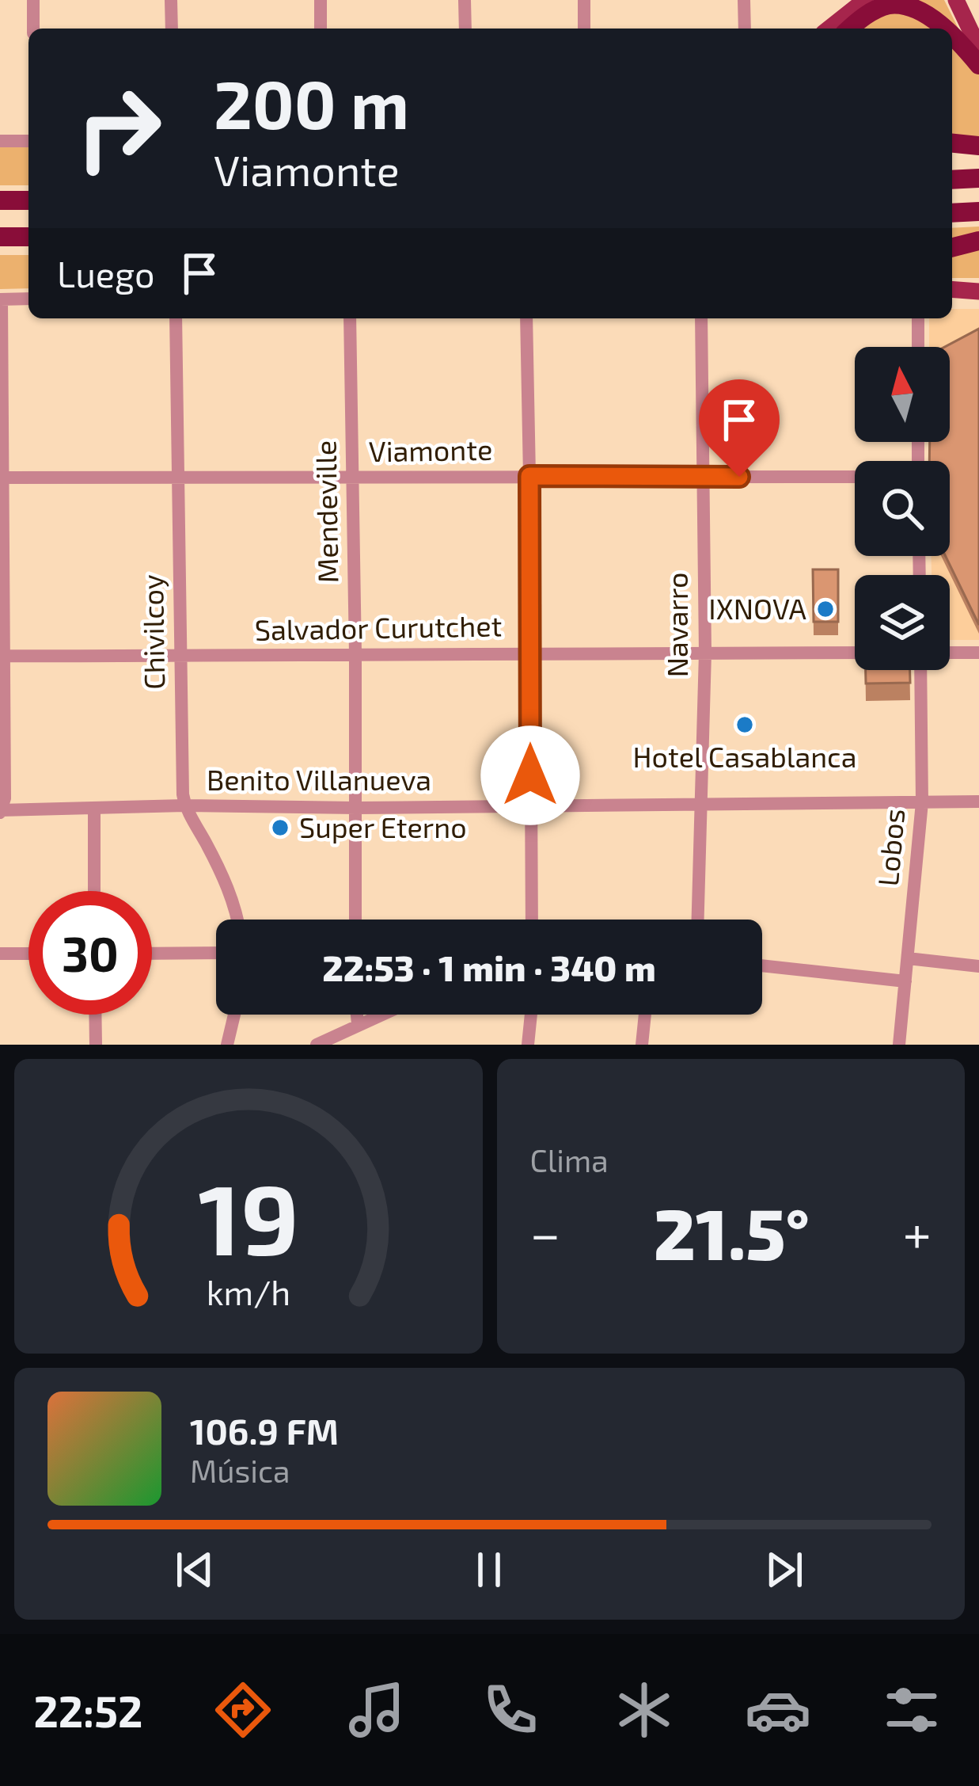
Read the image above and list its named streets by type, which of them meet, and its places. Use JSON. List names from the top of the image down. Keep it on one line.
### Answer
{"streets":{"street":["Viamonte","Mendeville","Navarro","Salvador Curutchet","Chivilcoy","Benito Villanueva","Lobos"]},"crossings":[["Viamonte","Mendeville"],["Viamonte","Navarro"],["Viamonte","Chivilcoy"],["Mendeville","Salvador Curutchet"],["Mendeville","Benito Villanueva"],["Navarro","Salvador Curutchet"],["Navarro","Benito Villanueva"],["Salvador Curutchet","Chivilcoy"],["Chivilcoy","Benito Villanueva"],["Benito Villanueva","Lobos"]],"places":["IXNOVA","Hotel Casablanca","Super Eterno"],"north":"top","page":{"turn":["200 m","Viamonte"],"then":"Luego","limit":"30","trip":"22:53 · 1 min · 340 m","tile":"Clima","heat":["−","21.5°","+"],"song":["106.9 FM","Música"],"tabs":"22:52","gauge":["19","km/h"]}}
